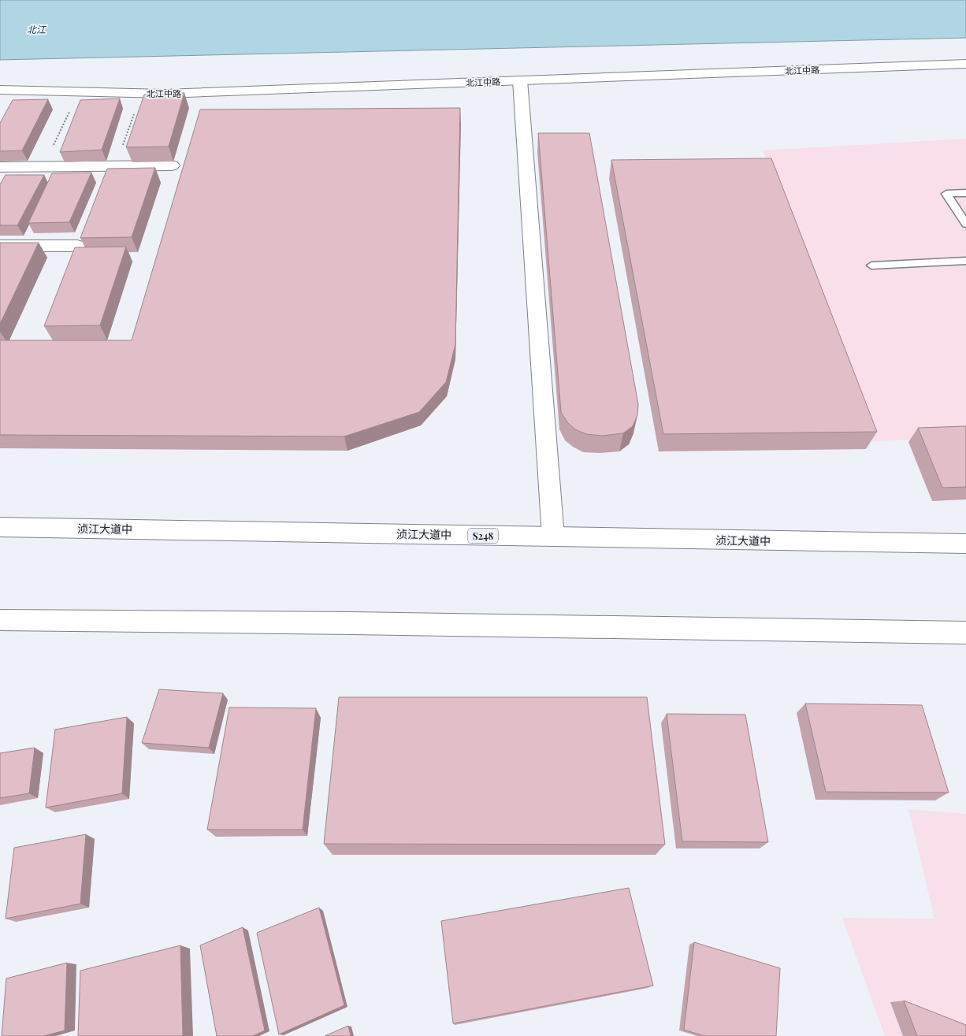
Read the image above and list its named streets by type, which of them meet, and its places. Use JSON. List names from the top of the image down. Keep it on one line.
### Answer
{"streets":{"street":["北江中路","浈江大道中","S248"]},"water":["北江"]}
